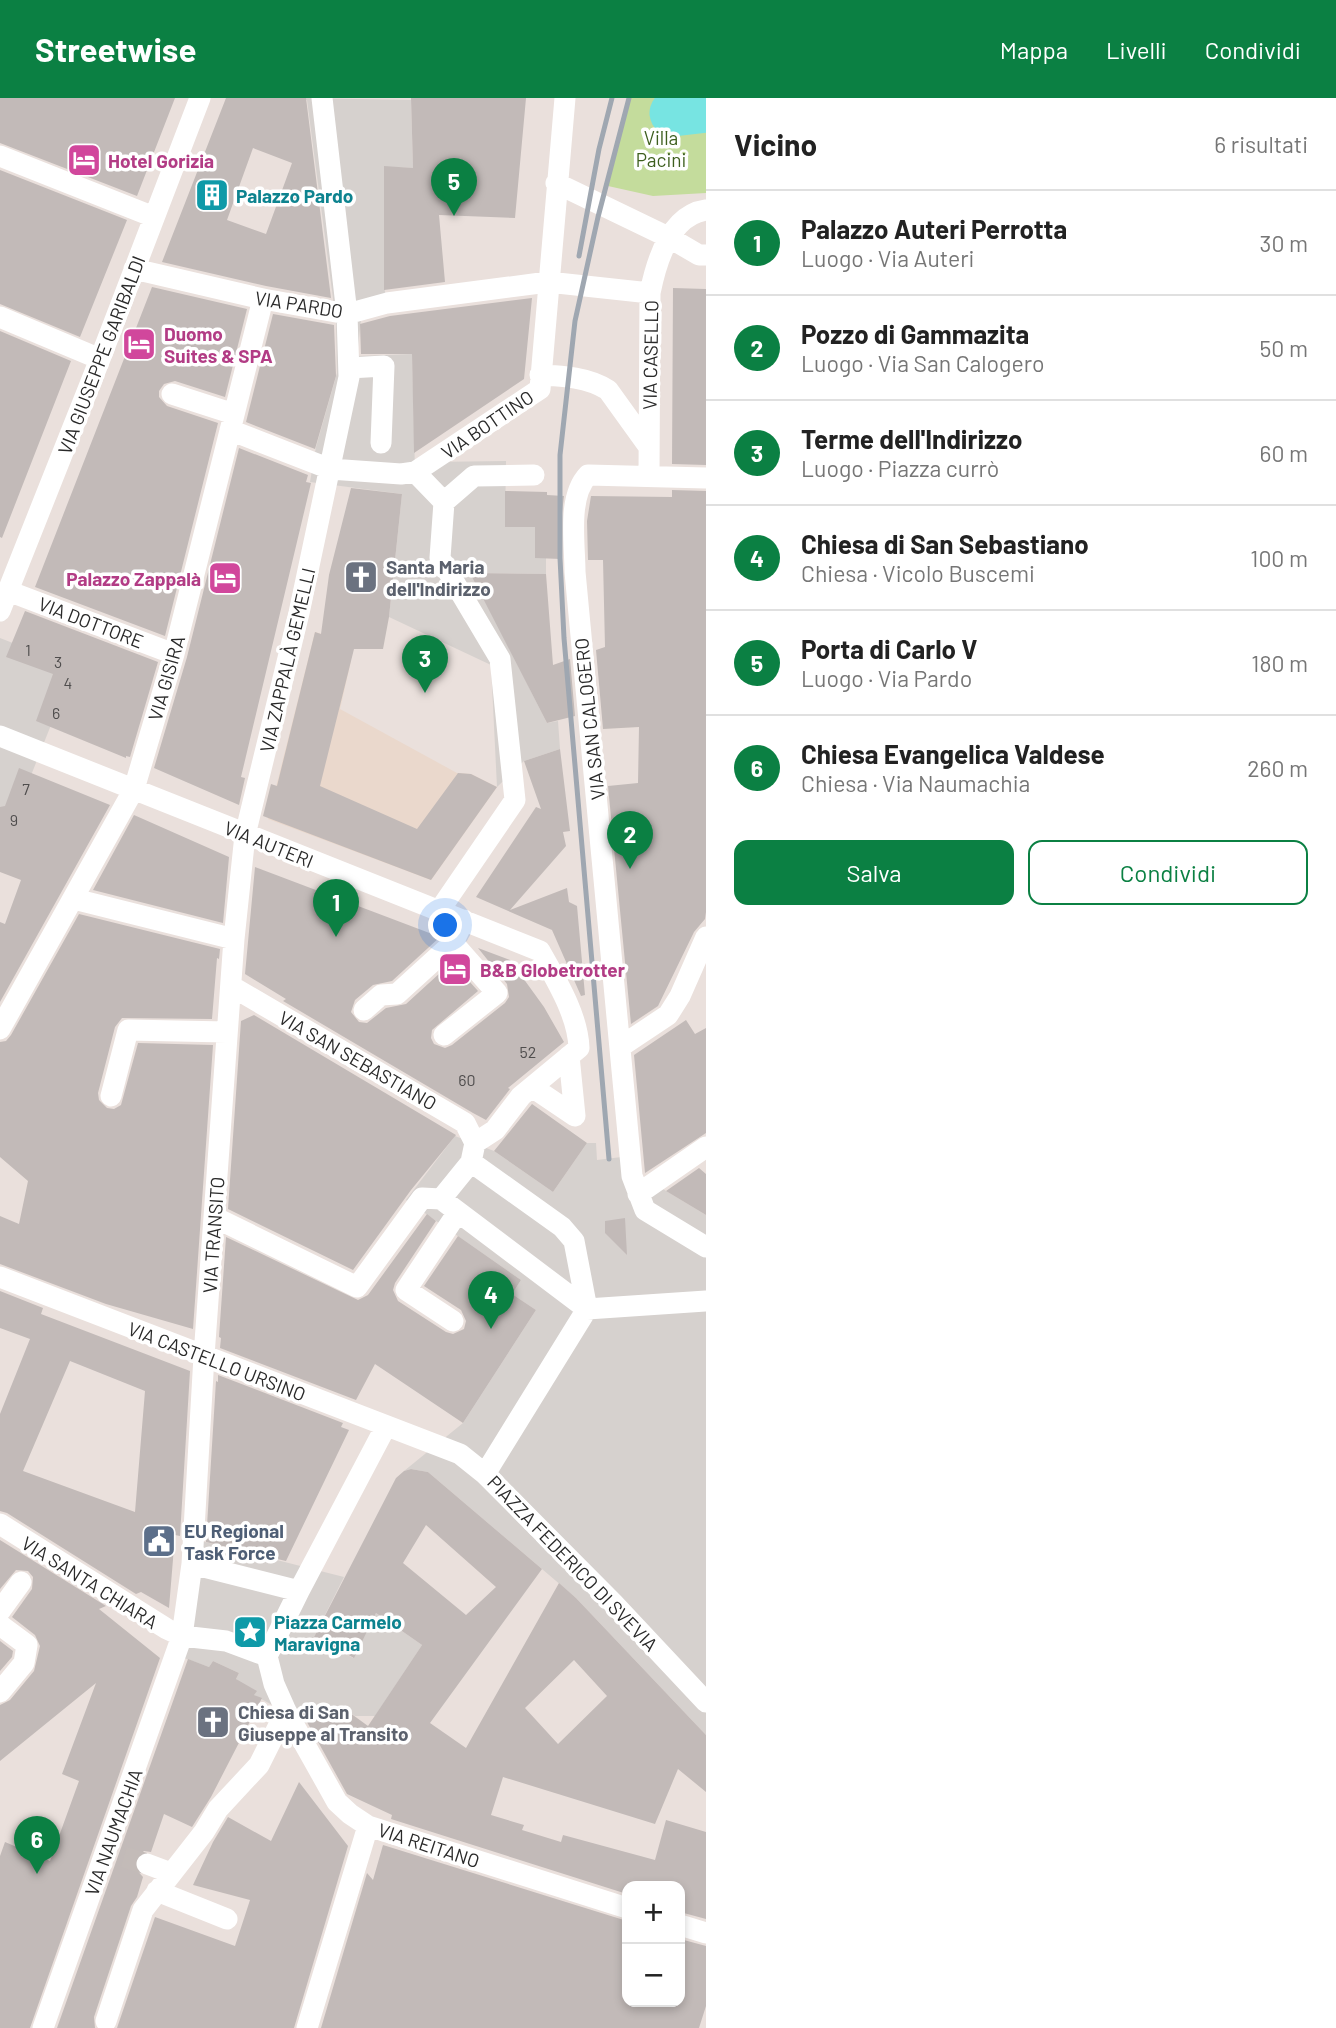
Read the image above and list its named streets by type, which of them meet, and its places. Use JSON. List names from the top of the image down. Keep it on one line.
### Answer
{"streets":{"street":["VIA PARDO","VIA GIUSEPPE GARIBALDI","VIA CASELLO","VIA BOTTINO","VIA DOTTORE","VIA ZAPPALÀ GEMELLI","VIA GISIRA","VIA SAN CALOGERO","VIA AUTERI","VIA SAN SEBASTIANO","VIA TRANSITO","VIA CASTELLO URSINO","PIAZZA FEDERICO DI SVEVIA","VIA SANTA CHIARA","VIA NAUMACHIA","VIA REITANO"]},"crossings":[["VIA PARDO","VIA GIUSEPPE GARIBALDI"],["VIA PARDO","VIA CASELLO"],["VIA PARDO","VIA BOTTINO"],["VIA PARDO","VIA ZAPPALÀ GEMELLI"],["VIA PARDO","VIA GISIRA"],["VIA GIUSEPPE GARIBALDI","VIA DOTTORE"],["VIA CASELLO","VIA SAN CALOGERO"],["VIA DOTTORE","VIA GISIRA"],["VIA ZAPPALÀ GEMELLI","VIA AUTERI"],["VIA ZAPPALÀ GEMELLI","VIA TRANSITO"],["VIA GISIRA","VIA AUTERI"],["VIA AUTERI","VIA TRANSITO"],["VIA SAN SEBASTIANO","VIA TRANSITO"],["VIA TRANSITO","VIA CASTELLO URSINO"],["VIA TRANSITO","VIA SANTA CHIARA"],["VIA TRANSITO","VIA NAUMACHIA"],["VIA CASTELLO URSINO","PIAZZA FEDERICO DI SVEVIA"],["VIA SANTA CHIARA","VIA NAUMACHIA"]],"parks":["Villa Pacini"],"places":{"hotel":["Hotel Gorizia","Duomo Suites & SPA","Palazzo Zappalà","B&B Globetrotter"],"building":["Palazzo Pardo"],"church":["Santa Maria dell'Indirizzo","Chiesa di San Giuseppe al Transito"],"public building":["EU Regional Task Force"],"place":["Piazza Carmelo Maravigna"]},"house_numbers":["1","3","4","6","7","9","52","60"],"page":{"header":"Streetwise","nav":["Mappa","Livelli","Condividi"],"heading":["Vicino","6 risultati"],"pins":["5","3","2","1","4","6"],"list":[{"mark":"1","name":"Palazzo Auteri Perrotta","note":"Luogo · Via Auteri","value":"30 m"},{"mark":"2","name":"Pozzo di Gammazita","note":"Luogo · Via San Calogero","value":"50 m"},{"mark":"3","name":"Terme dell'Indirizzo","note":"Luogo · Piazza currò","value":"60 m"},{"mark":"4","name":"Chiesa di San Sebastiano","note":"Chiesa · Vicolo Buscemi","value":"100 m"},{"mark":"5","name":"Porta di Carlo V","note":"Luogo · Via Pardo","value":"180 m"},{"mark":"6","name":"Chiesa Evangelica Valdese","note":"Chiesa · Via Naumachia","value":"260 m"}],"buttons":["Salva","Condividi"],"map_buttons":["+","−"]}}
